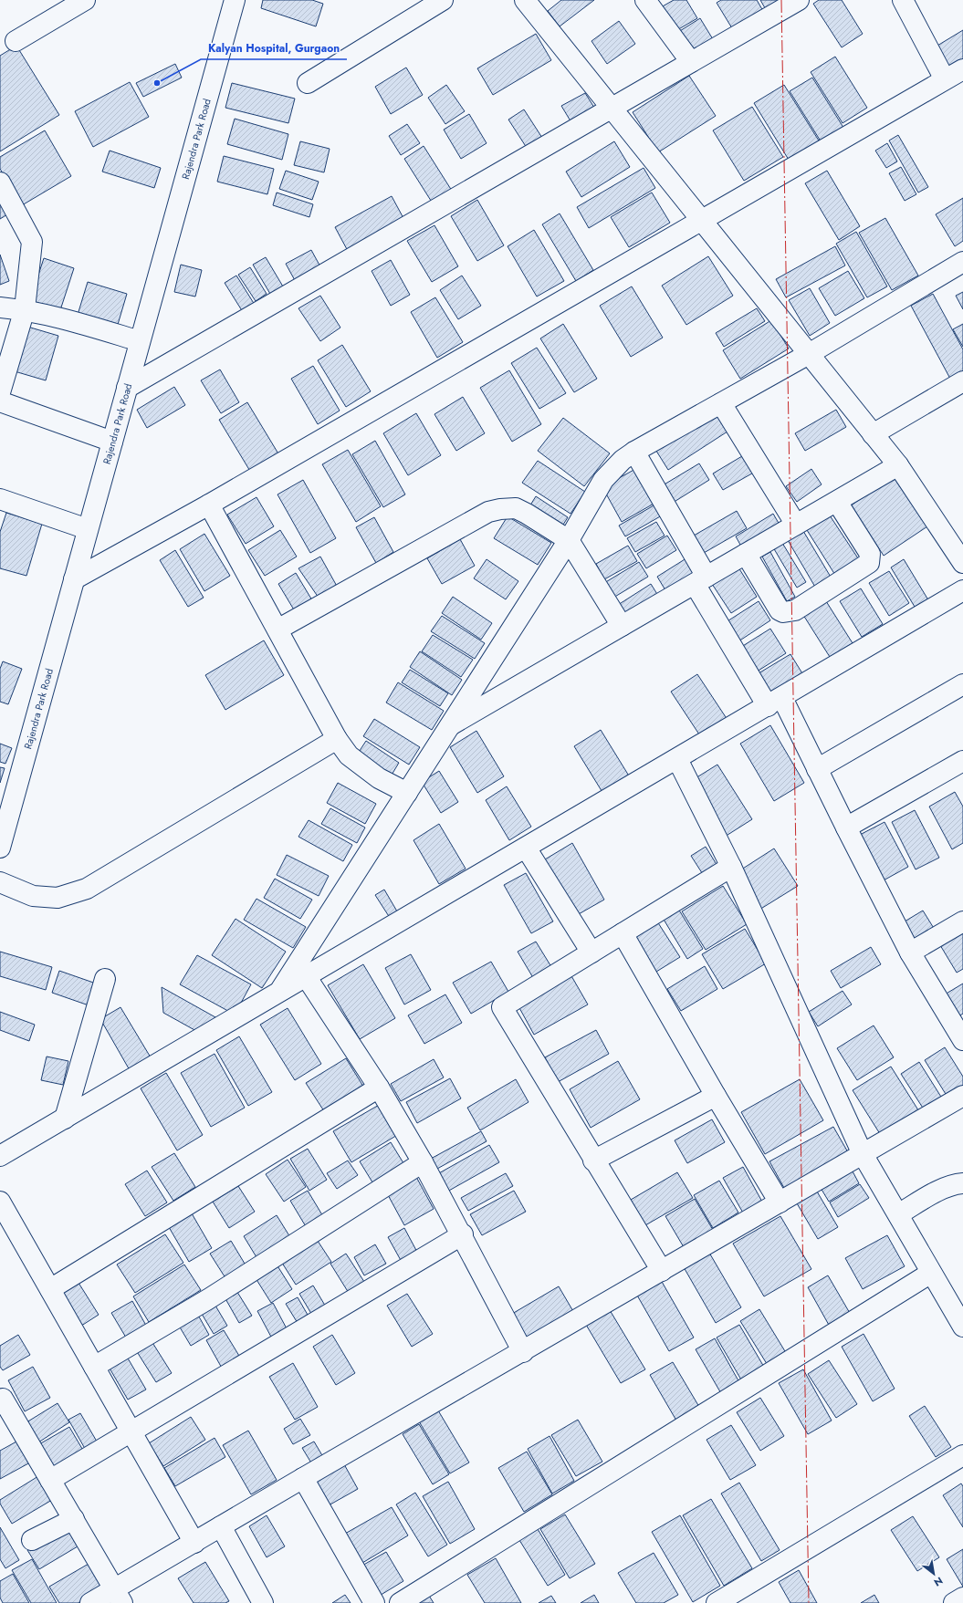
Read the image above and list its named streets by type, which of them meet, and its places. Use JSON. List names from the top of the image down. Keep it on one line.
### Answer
{"streets":{"street":["Rajendra Park Road"]},"places":["Kalyan Hospital, Gurgaon"],"north":"bottom right"}
